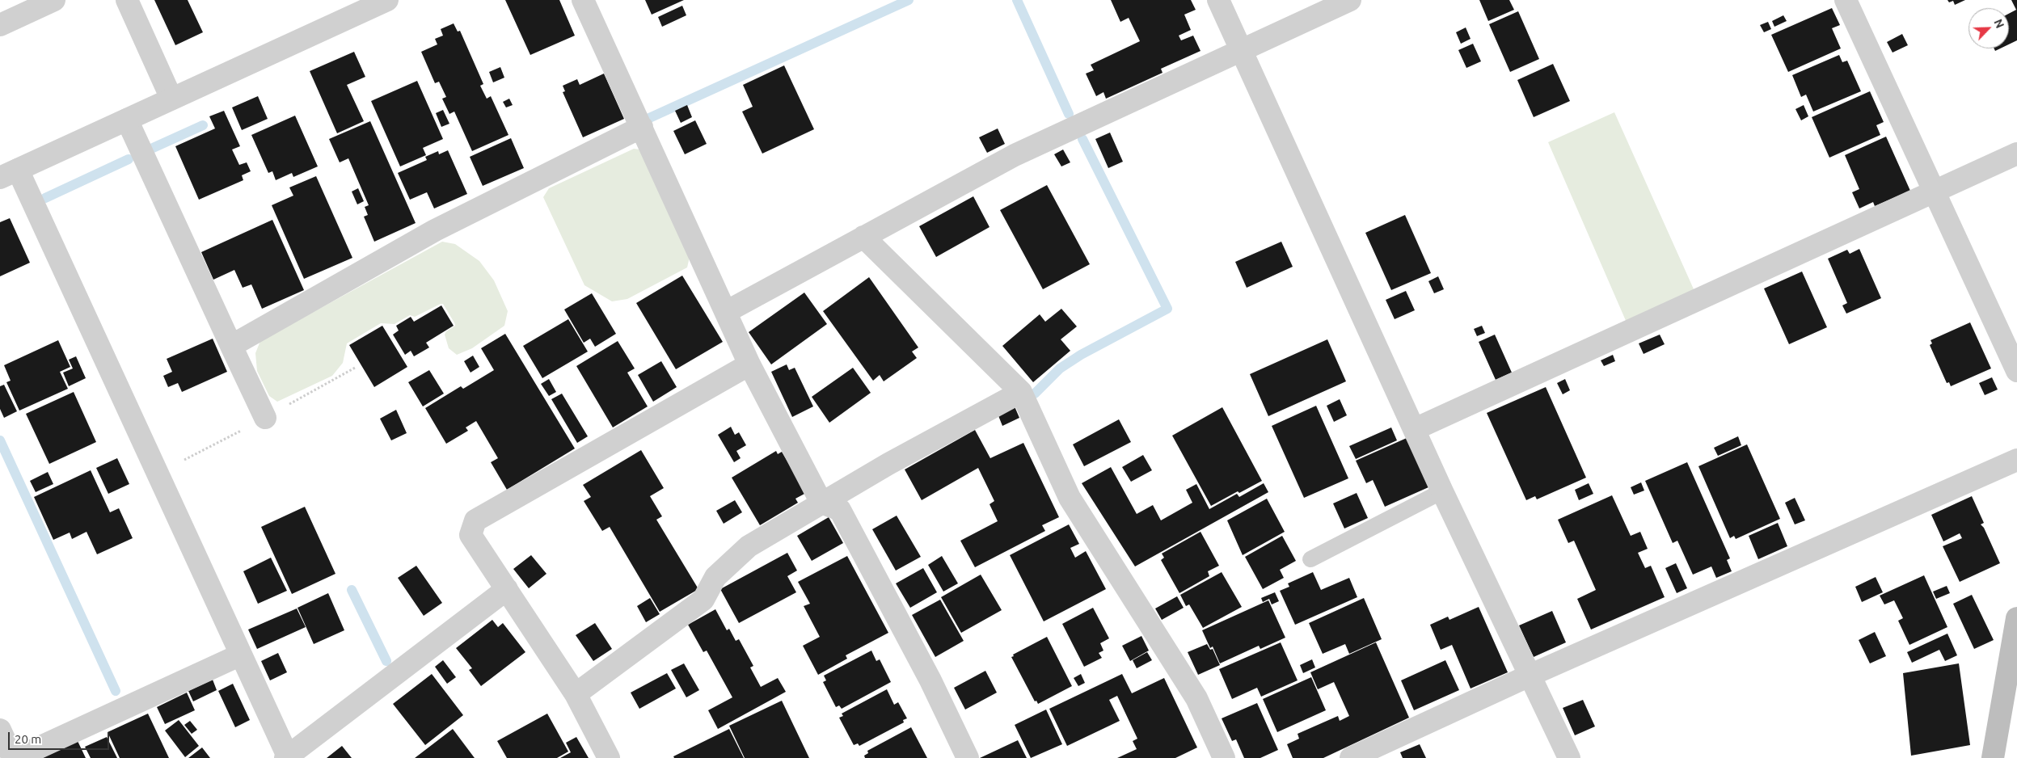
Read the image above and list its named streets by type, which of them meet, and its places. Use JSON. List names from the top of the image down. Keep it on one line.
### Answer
{"scale_bar":"20 m","north":"top right"}
